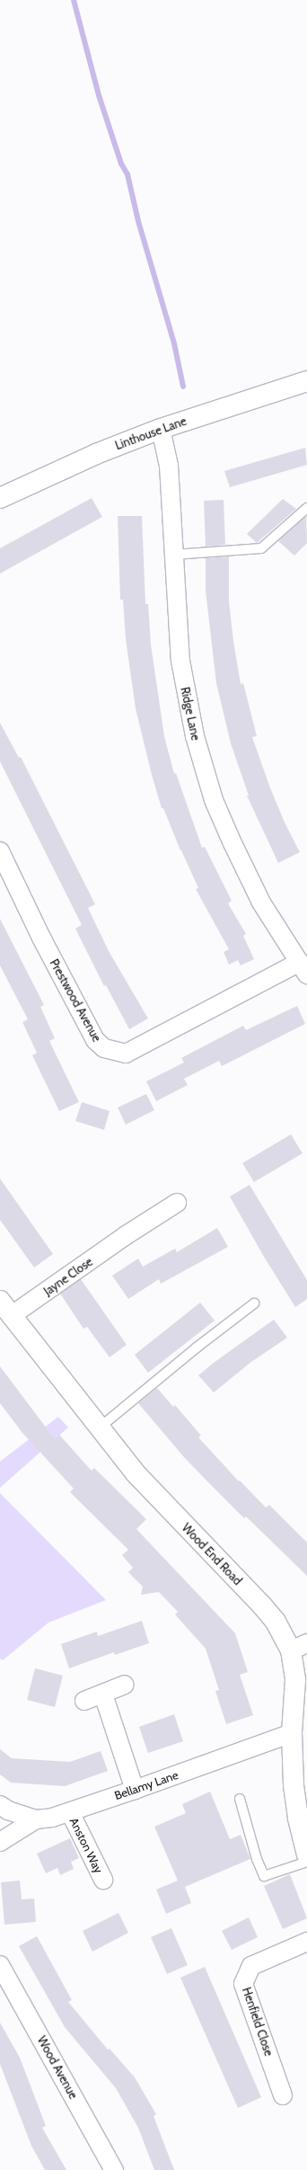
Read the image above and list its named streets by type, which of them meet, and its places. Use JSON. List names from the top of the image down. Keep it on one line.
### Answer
{"streets":{"street":["Linthouse Lane","Ridge Lane","Prestwood Avenue","Jayne Close","Wood End Road","Bellamy Lane","Anston Way","Henfield Close","Wood Avenue"]},"crossings":[["Linthouse Lane","Ridge Lane"],["Ridge Lane","Prestwood Avenue"],["Jayne Close","Wood End Road"],["Wood End Road","Bellamy Lane"],["Bellamy Lane","Anston Way"]]}
